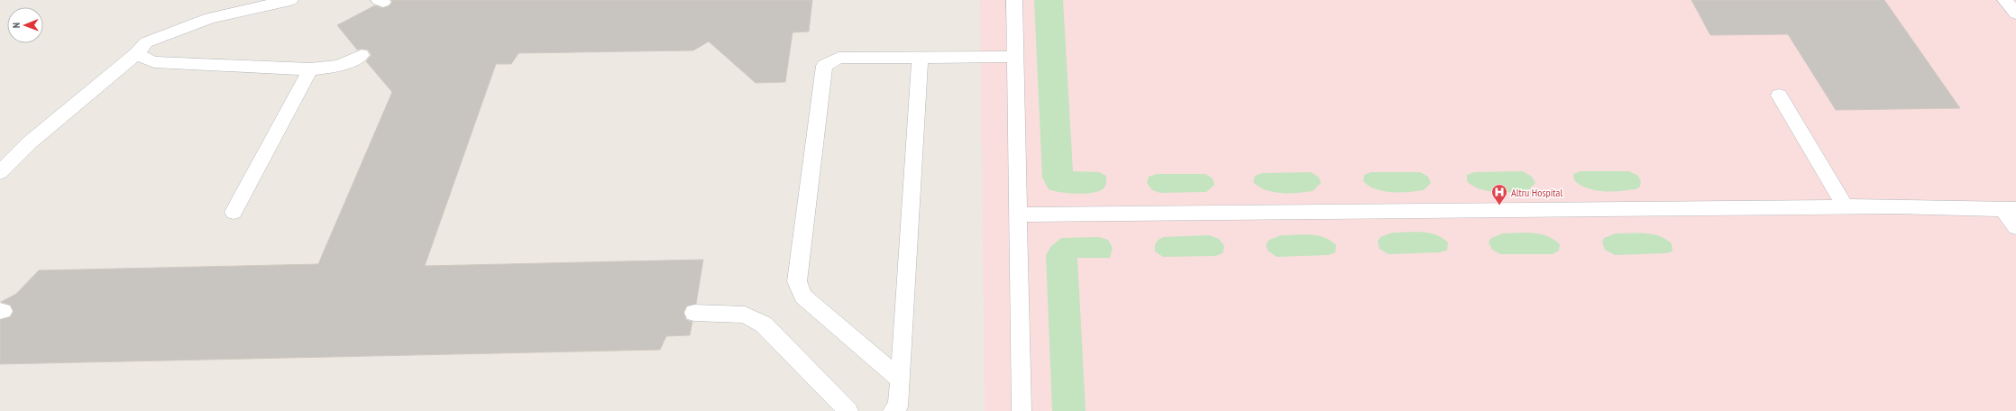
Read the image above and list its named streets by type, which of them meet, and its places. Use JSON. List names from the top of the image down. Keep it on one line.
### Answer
{"places":{"hospital":["Altru Hospital"]},"north":"left"}
